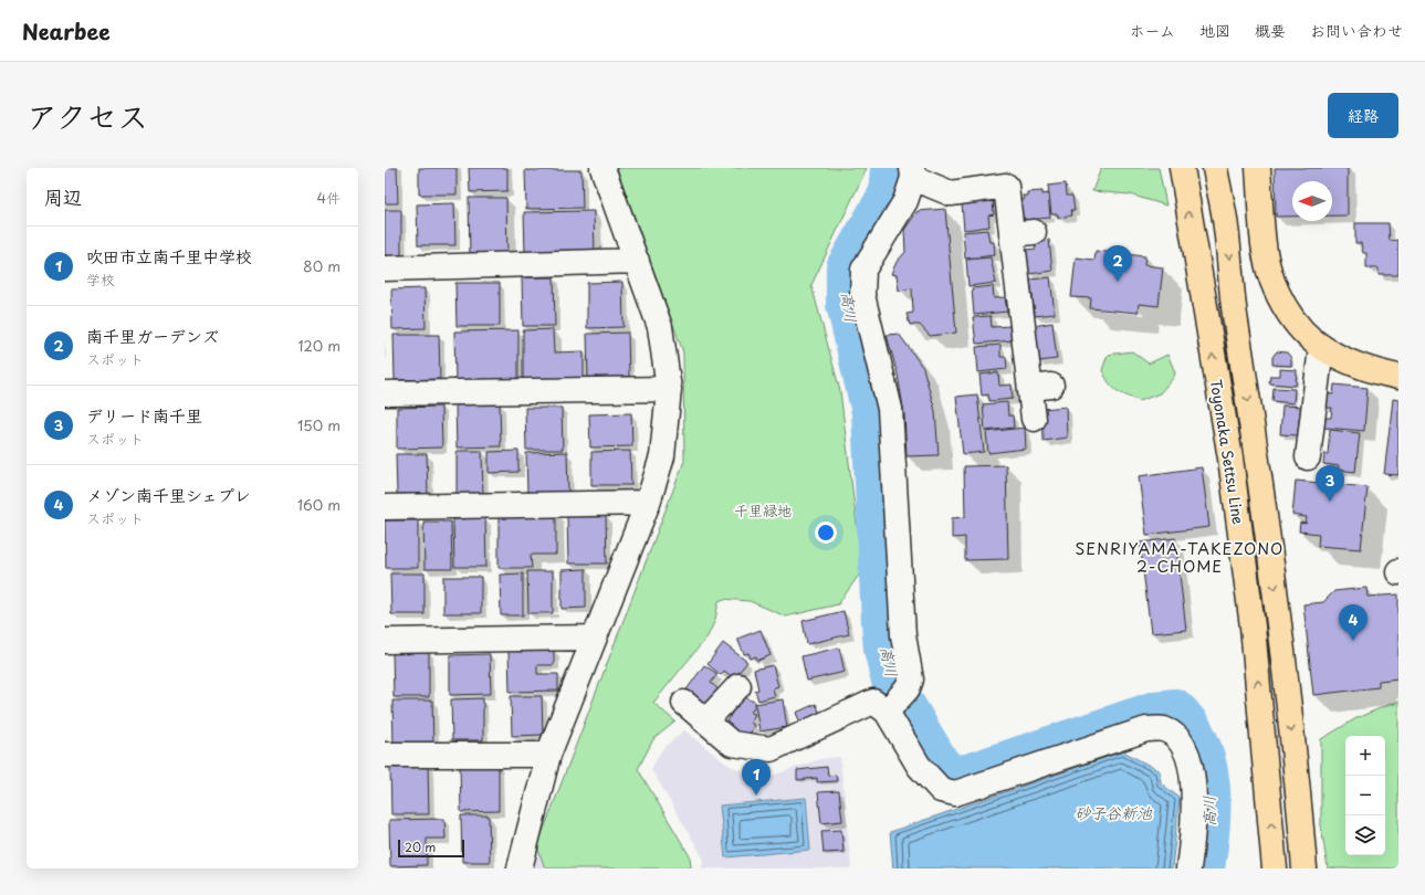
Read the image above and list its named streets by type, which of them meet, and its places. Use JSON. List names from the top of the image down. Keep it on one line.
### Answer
{"streets":{"main road":["Toyonaka Settsu Line"]},"districts":["SENRIYAMA-TAKEZONO 2-CHOME"],"water":["高川","砂子谷新池"],"parks":["千里緑地"],"scale_bar":"20 m","north":"left","page":{"header":"Nearbee","nav":["ホーム","地図","概要","お問い合わせ"],"title":"アクセス","buttons":"経路","heading":["周辺","4件"],"list":[{"mark":"1","name":"吹田市立南千里中学校","note":"学校","value":"80 m"},{"mark":"2","name":"南千里ガーデンズ","note":"スポット","value":"120 m"},{"mark":"3","name":"デリード南千里","note":"スポット","value":"150 m"},{"mark":"4","name":"メゾン南千里シェプレ","note":"スポット","value":"160 m"}],"pins":["2","3","4","1"],"map_buttons":["+","−"],"scale":"20 m"}}
